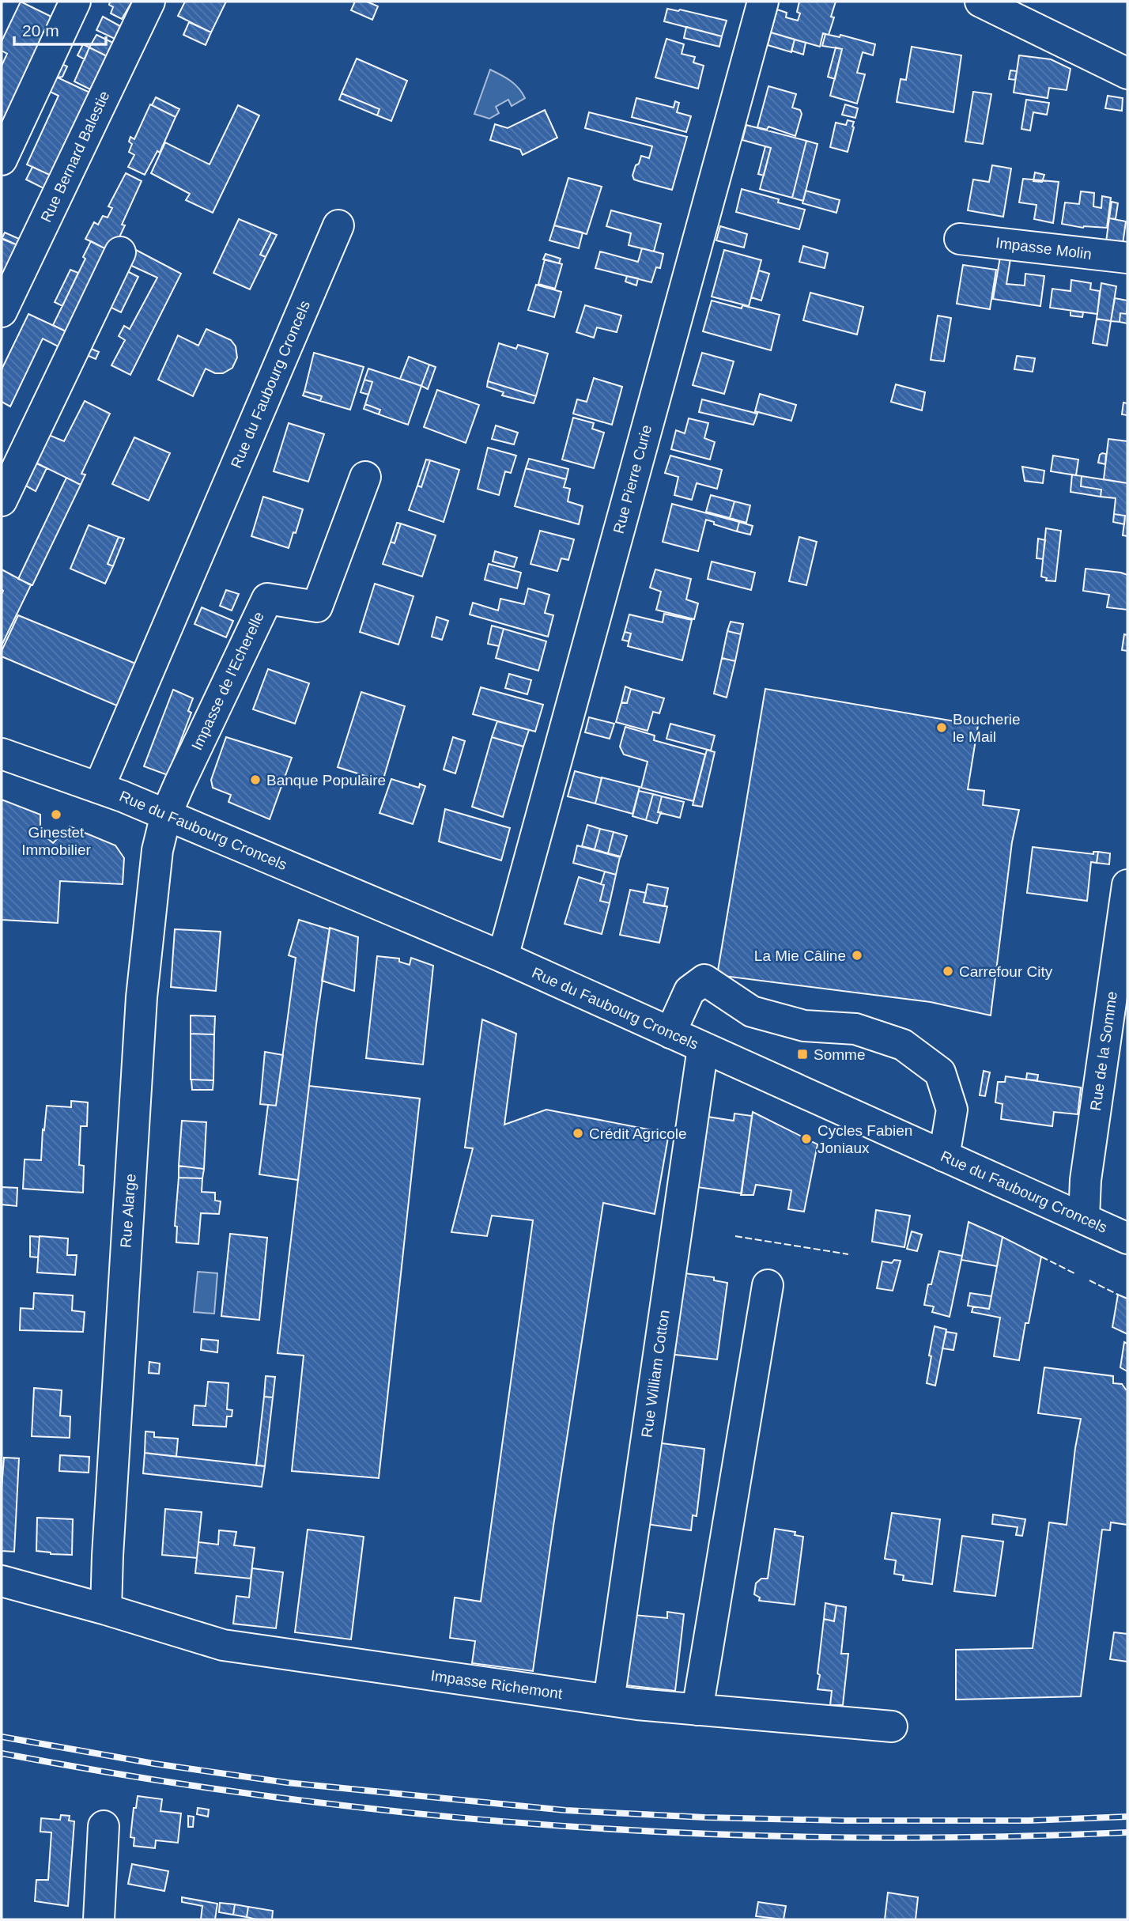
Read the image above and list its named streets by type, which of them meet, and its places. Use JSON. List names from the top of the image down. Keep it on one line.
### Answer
{"streets":{"street":["Rue Bernard Balestie","Impasse Molin","Rue du Faubourg Croncels","Rue Pierre Curie","Impasse de l'Echerelle","Rue de la Somme","Rue Alarge","Rue William Cotton","Impasse Richemont"]},"crossings":[["Rue du Faubourg Croncels","Rue Pierre Curie"],["Rue du Faubourg Croncels","Impasse de l'Echerelle"],["Rue du Faubourg Croncels","Rue de la Somme"],["Rue du Faubourg Croncels","Rue Alarge"],["Rue du Faubourg Croncels","Rue William Cotton"],["Impasse de l'Echerelle","Rue Alarge"],["Rue Alarge","Impasse Richemont"],["Rue William Cotton","Impasse Richemont"]],"places":{"other":["Boucherie le Mail","Banque Populaire","Ginestet Immobilier","La Mie Câline","Carrefour City","Crédit Agricole","Cycles Fabien Joniaux"],"transit":["Somme"]},"scale_bar":"20 m"}
